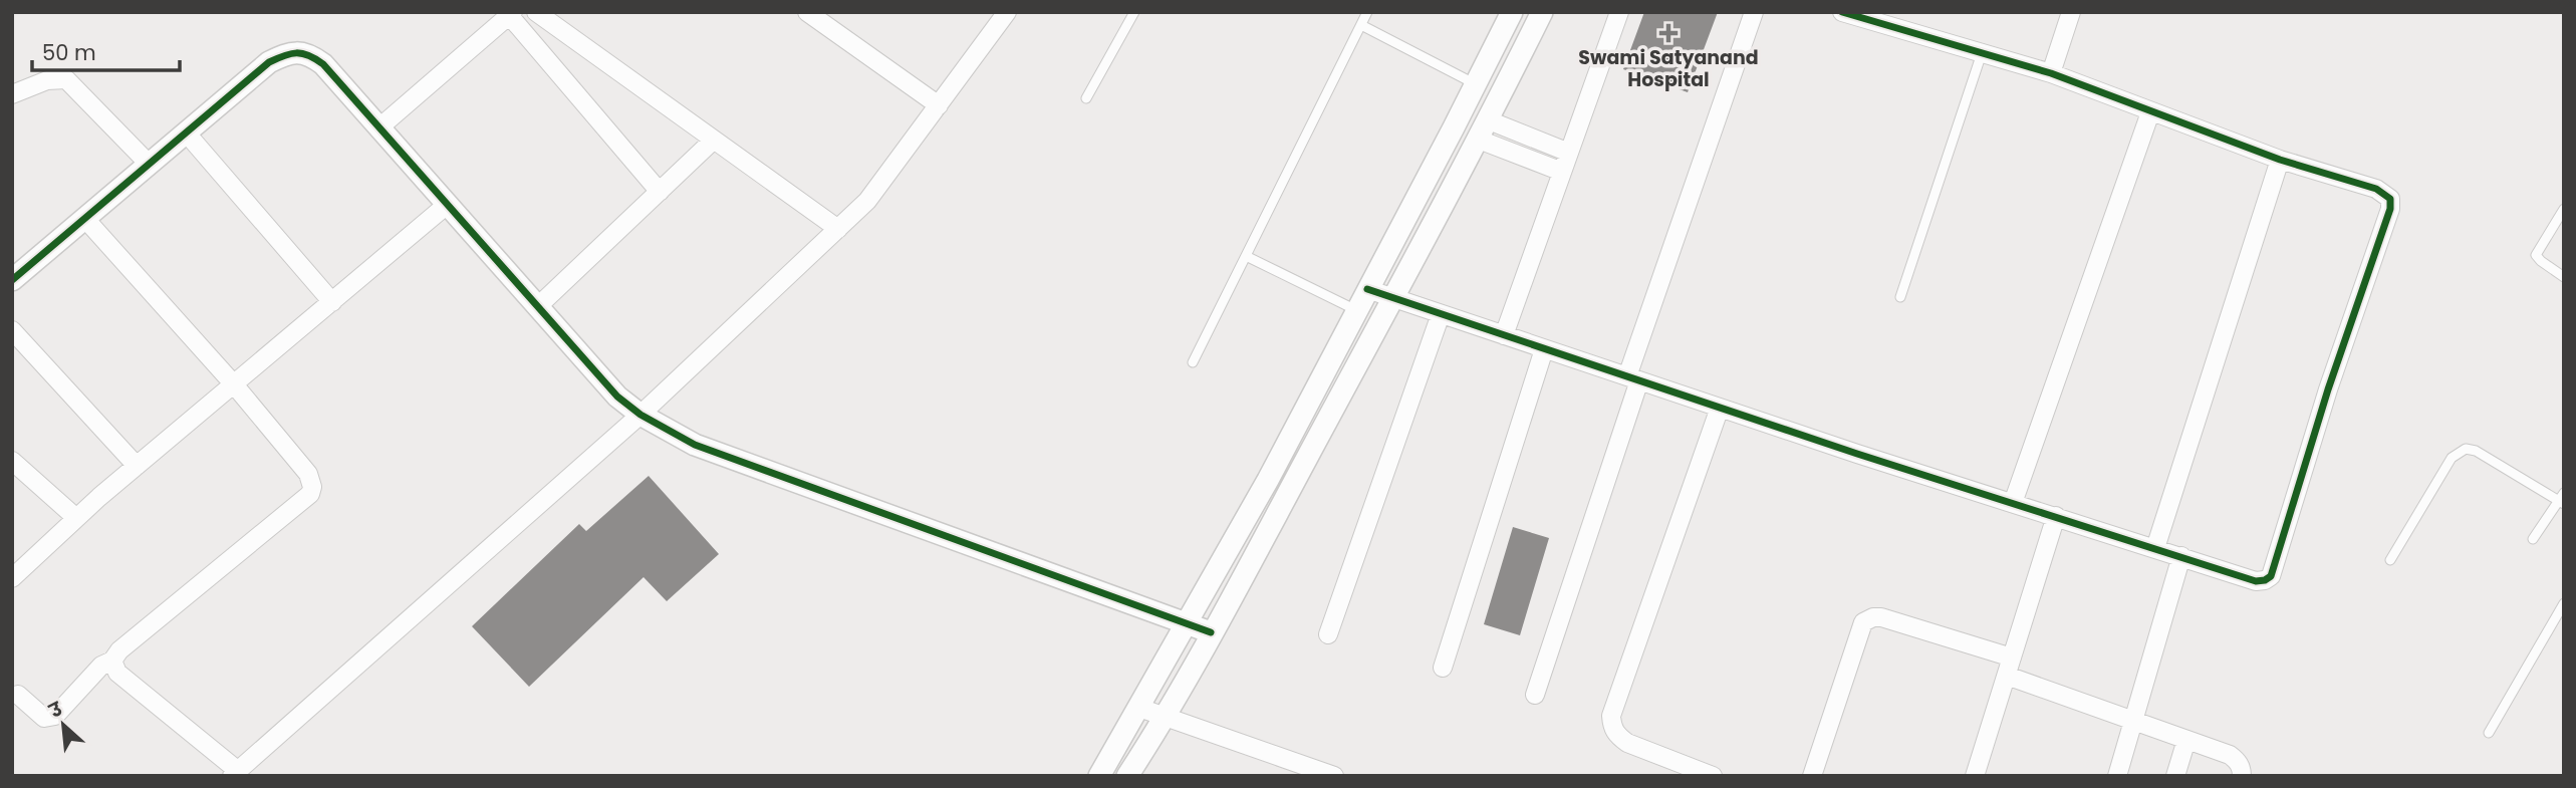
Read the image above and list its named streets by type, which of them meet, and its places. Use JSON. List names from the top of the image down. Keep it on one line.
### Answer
{"places":{"health":["Swami Satyanand Hospital"]},"scale_bar":"50 m","north":"top left"}
